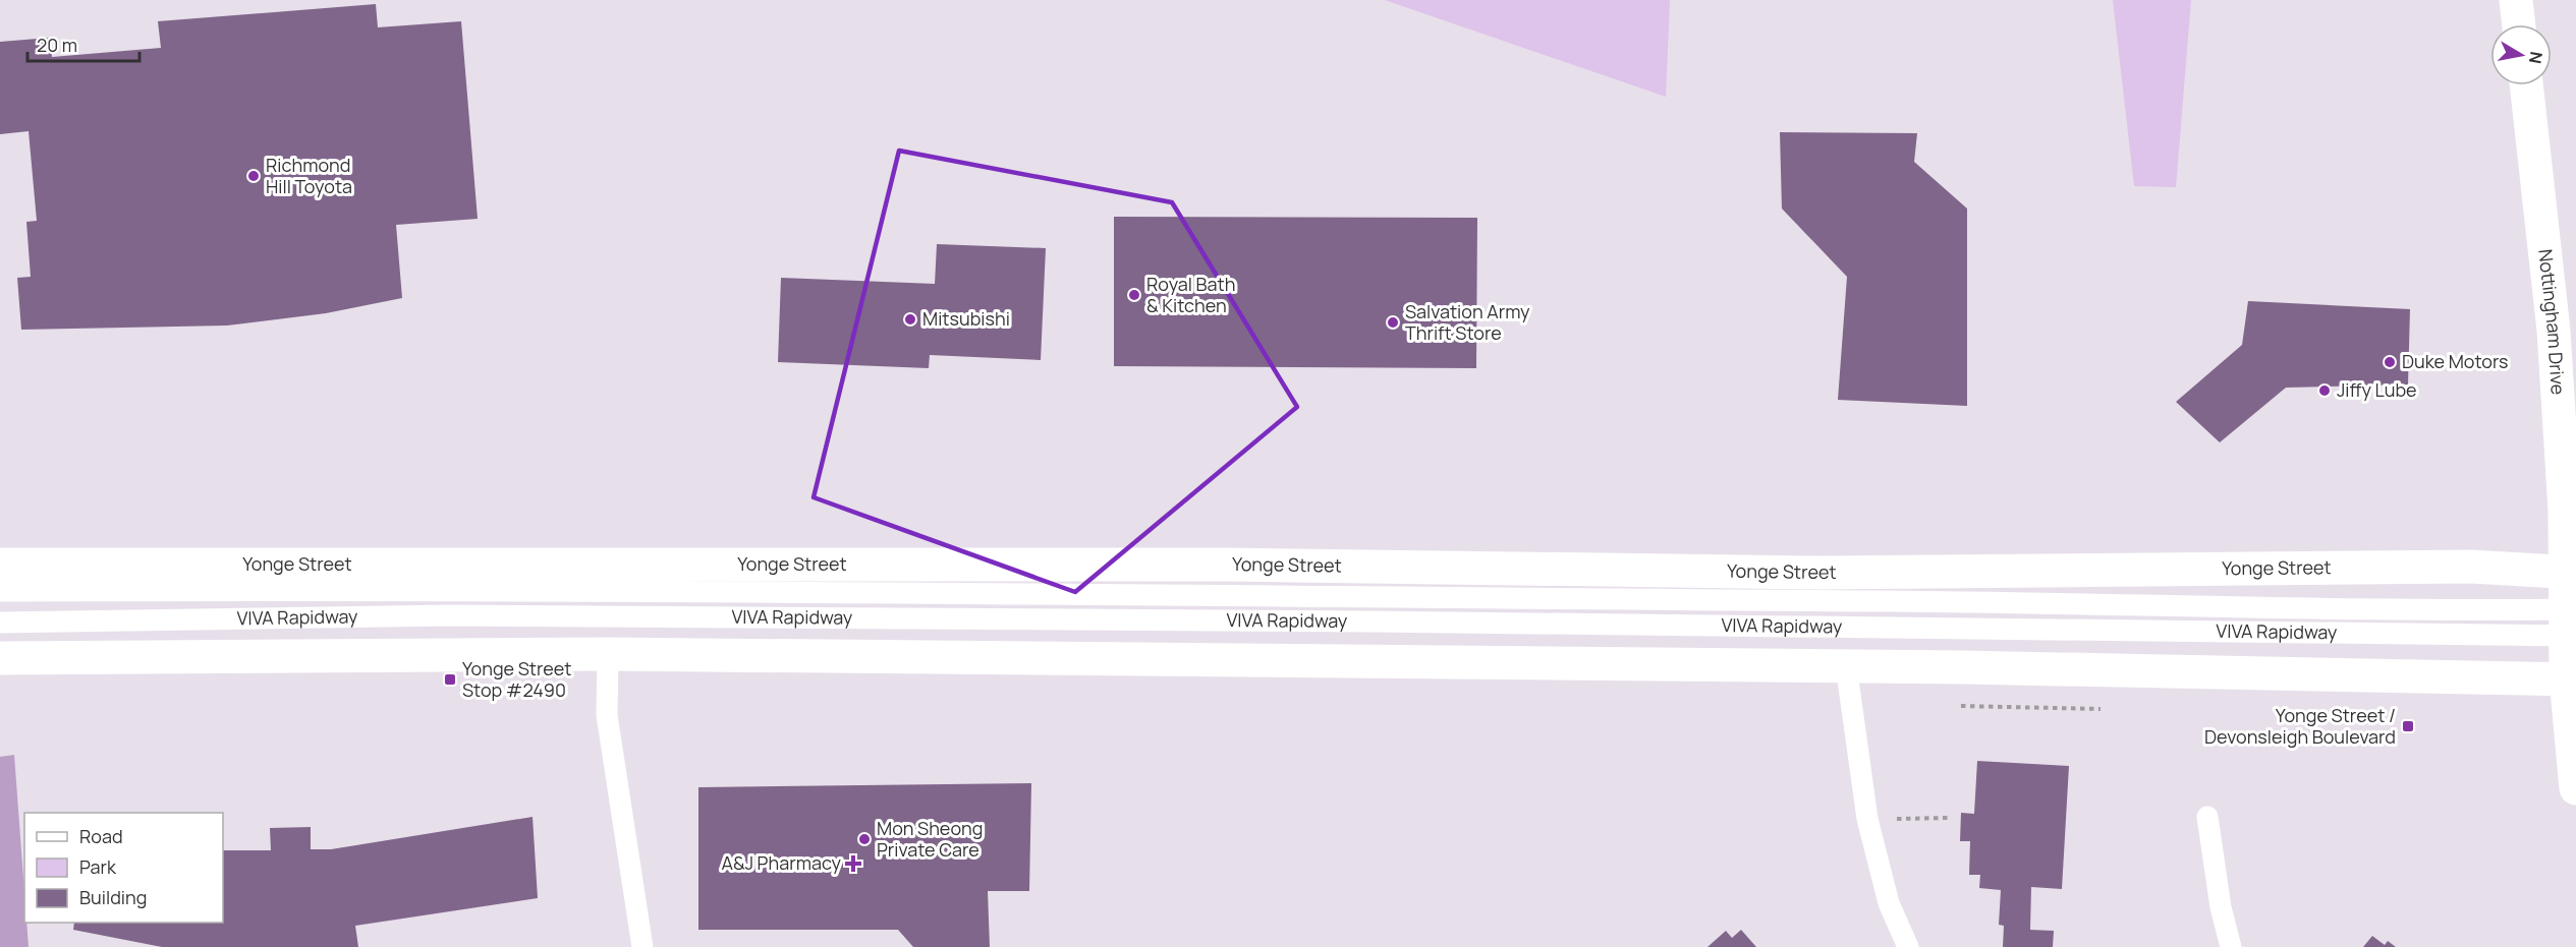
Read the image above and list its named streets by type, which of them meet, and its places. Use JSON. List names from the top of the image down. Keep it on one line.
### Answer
{"streets":{"main road":["Nottingham Drive","Yonge Street"],"lane":["VIVA Rapidway"]},"crossings":[["Nottingham Drive","Yonge Street"],["Nottingham Drive","VIVA Rapidway"]],"places":{"other":["Richmond Hill Toyota","Royal Bath & Kitchen","Mitsubishi","Salvation Army Thrift Store","Duke Motors","Jiffy Lube","Mon Sheong Private Care"],"transit":["Yonge Street Stop #2490","Yonge Street / Devonsleigh Boulevard"],"health":["A&J Pharmacy"]},"legend":["Road","Park","Building"],"scale_bar":"20 m","north":"right"}
